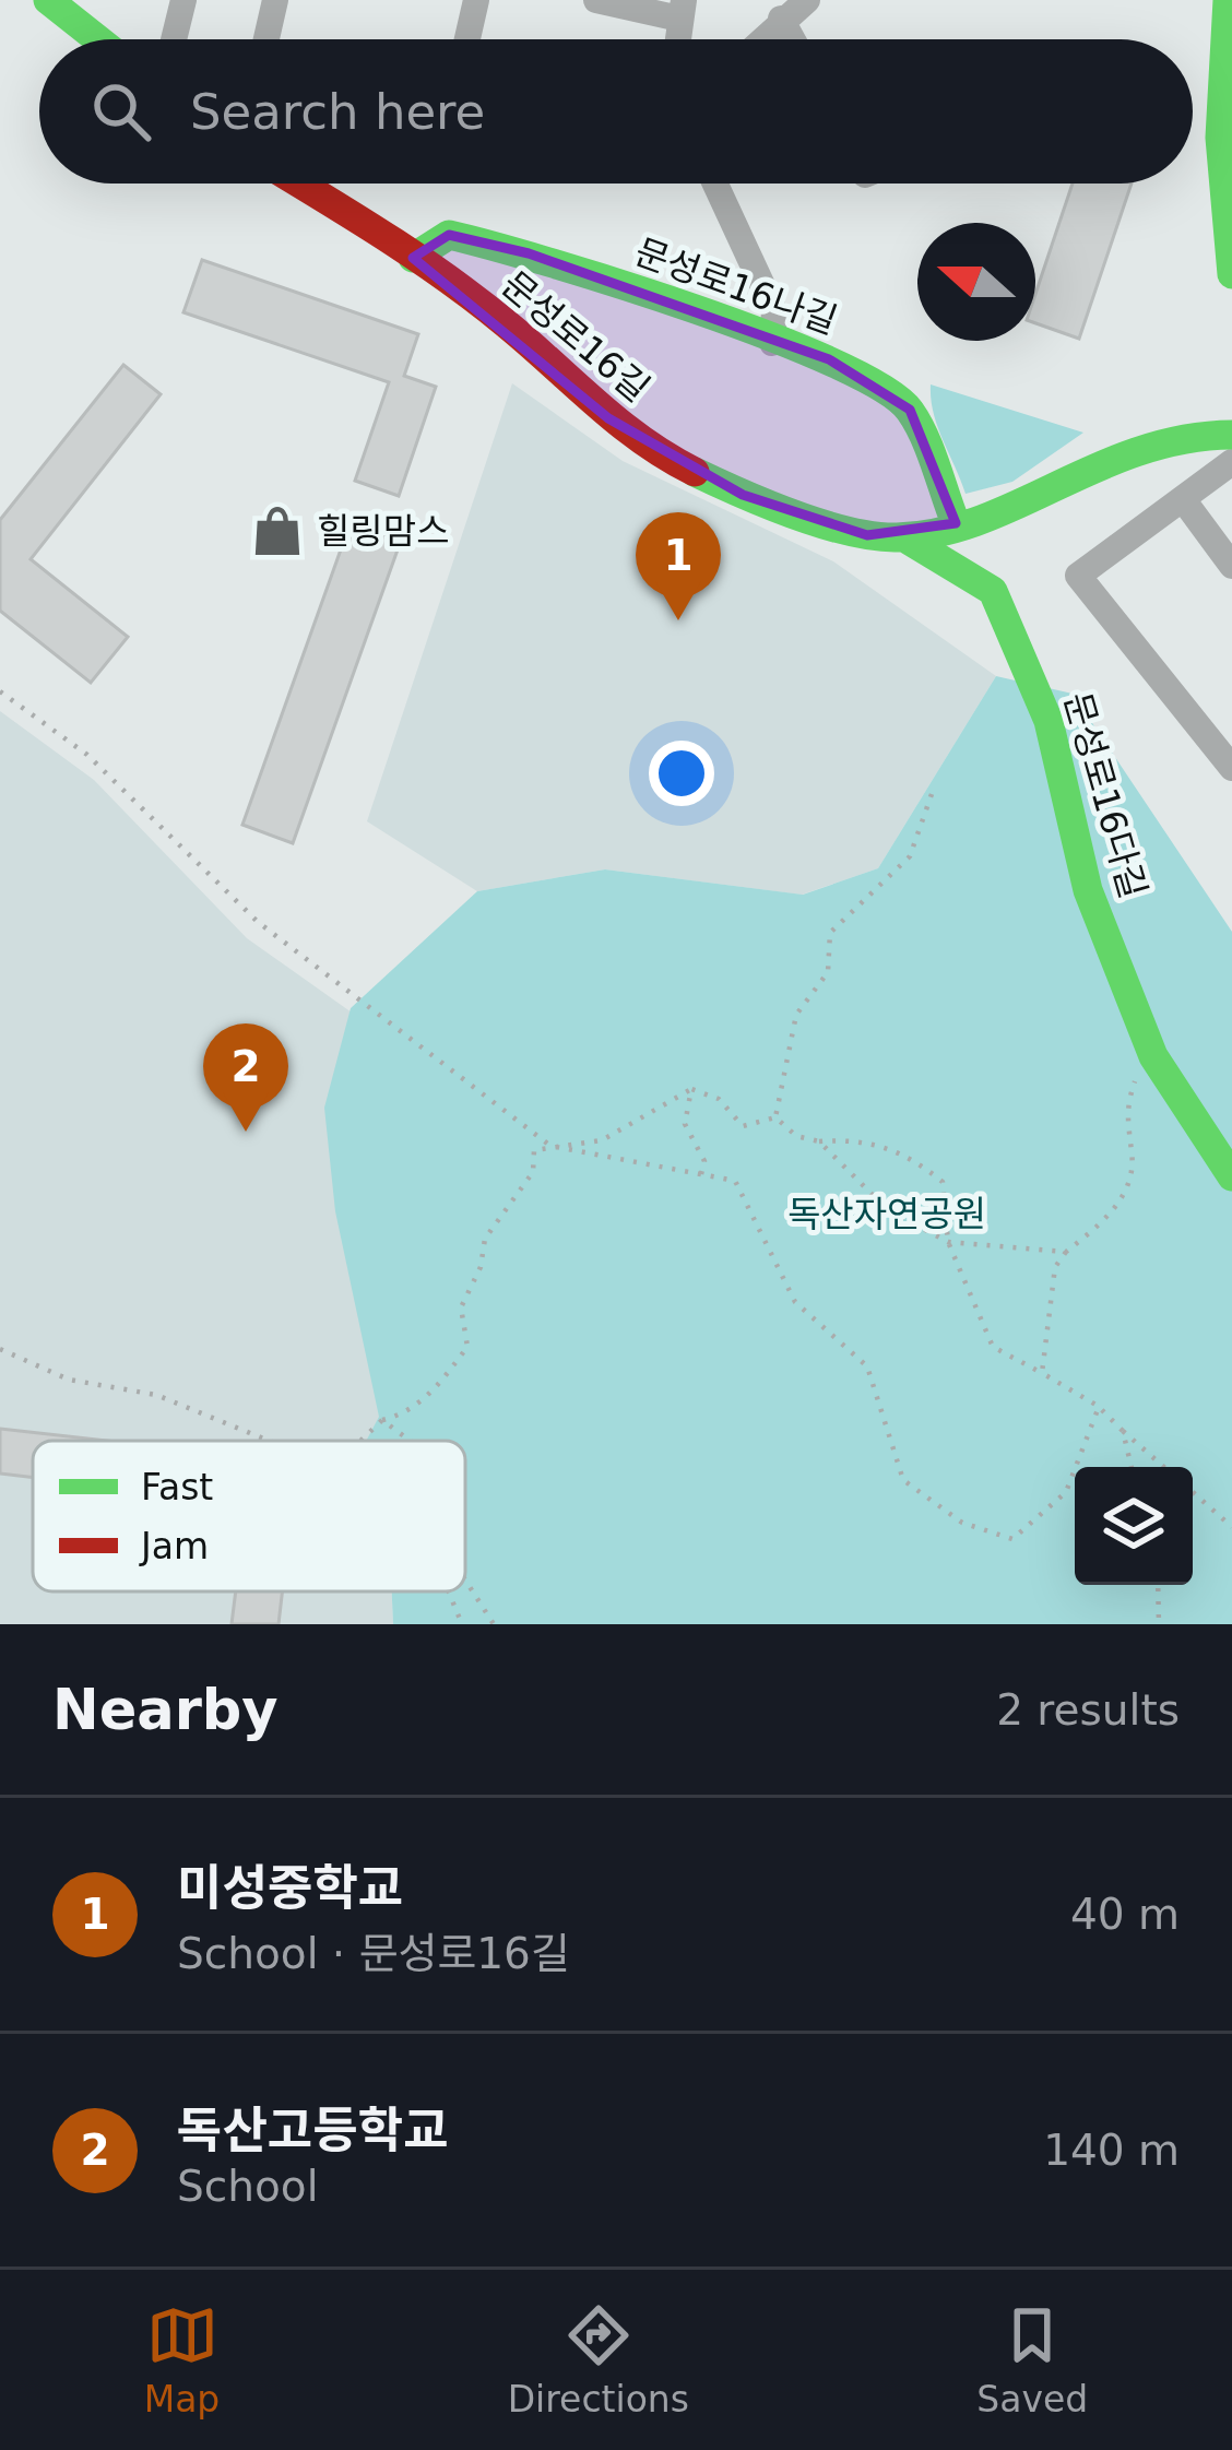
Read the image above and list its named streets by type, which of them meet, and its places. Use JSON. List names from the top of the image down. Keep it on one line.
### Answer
{"streets":{"street":["문성로16나길","문성로16길","문성로16다길"]},"crossings":[["문성로16나길","문성로16길"],["문성로16길","문성로16다길"]],"parks":["독산자연공원"],"places":{"shop":["힐링맘스"]},"legend":["Fast","Jam"],"north":"left","page":{"search":"Search here","pins":["1","2"],"heading":["Nearby","2 results"],"list":[{"mark":"1","name":"미성중학교","note":"School · 문성로16길","value":"40 m"},{"mark":"2","name":"독산고등학교","note":"School","value":"140 m"}],"nav":["Map","Directions","Saved"]}}
